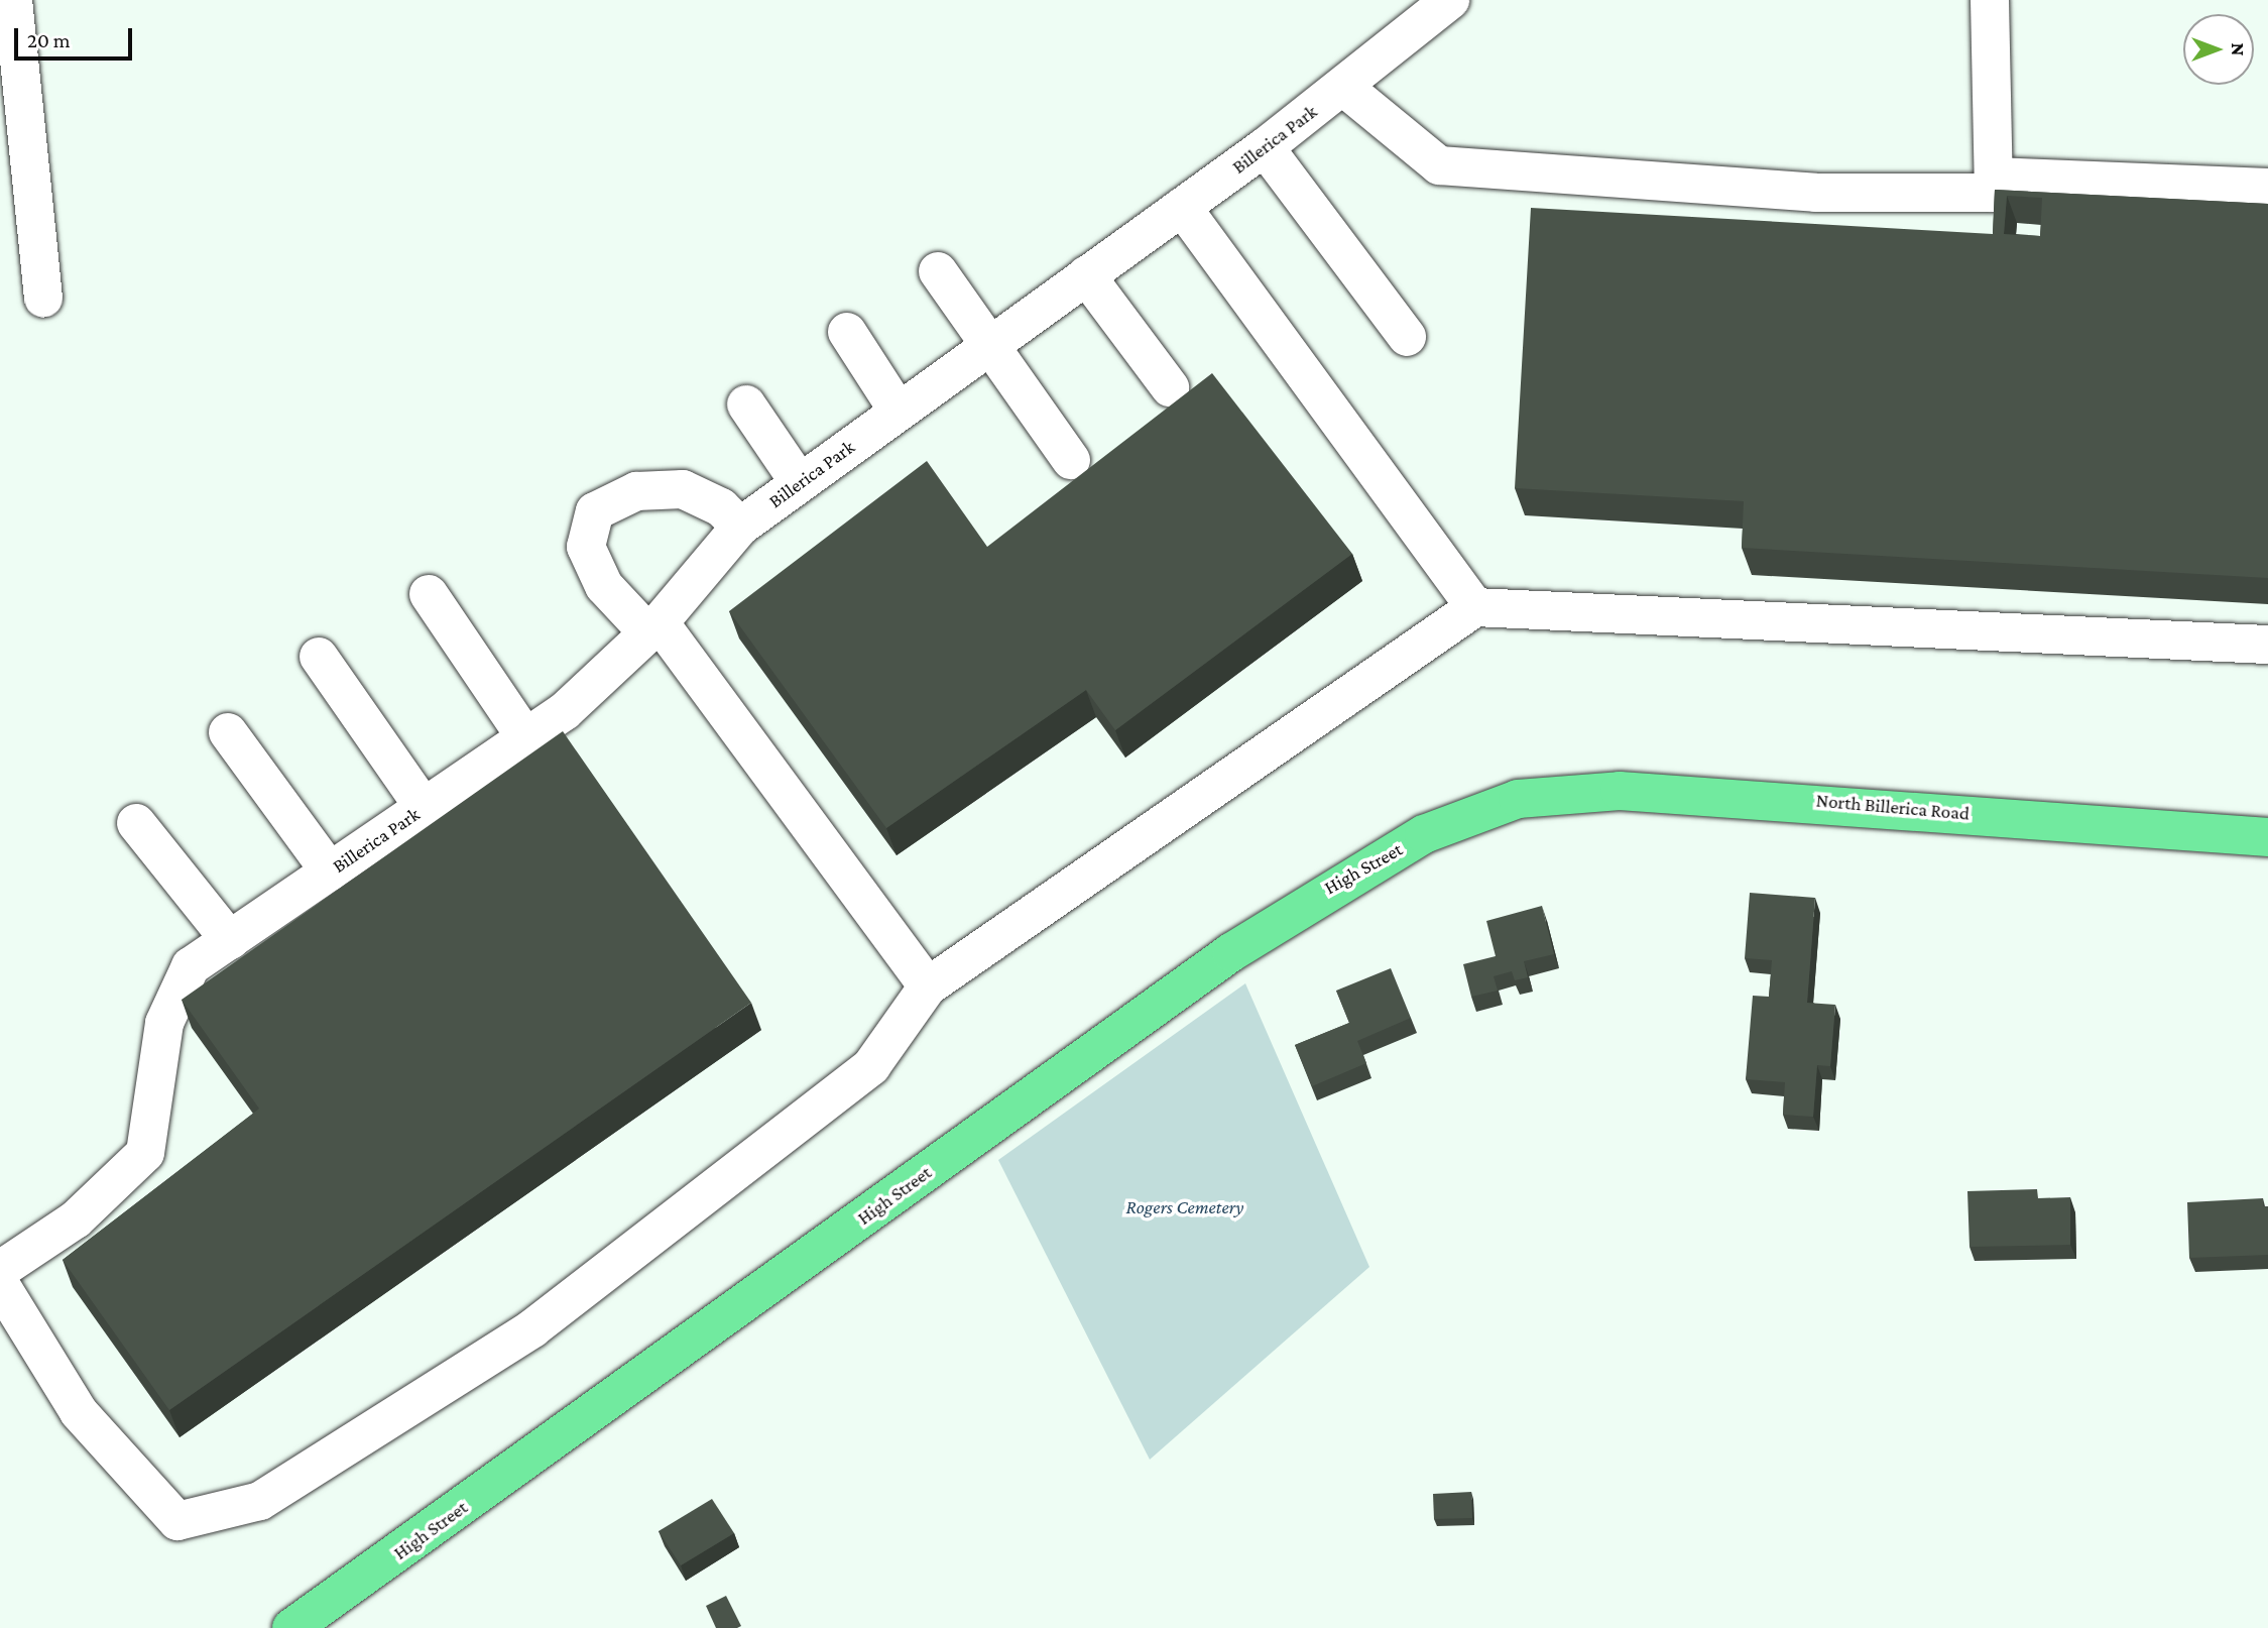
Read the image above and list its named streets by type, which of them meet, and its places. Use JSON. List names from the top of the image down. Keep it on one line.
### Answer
{"streets":{"main road":["North Billerica Road","High Street"],"street":["Billerica Park"]},"crossings":[["North Billerica Road","High Street"]],"parks":["Rogers Cemetery"],"scale_bar":"20 m","north":"right"}
